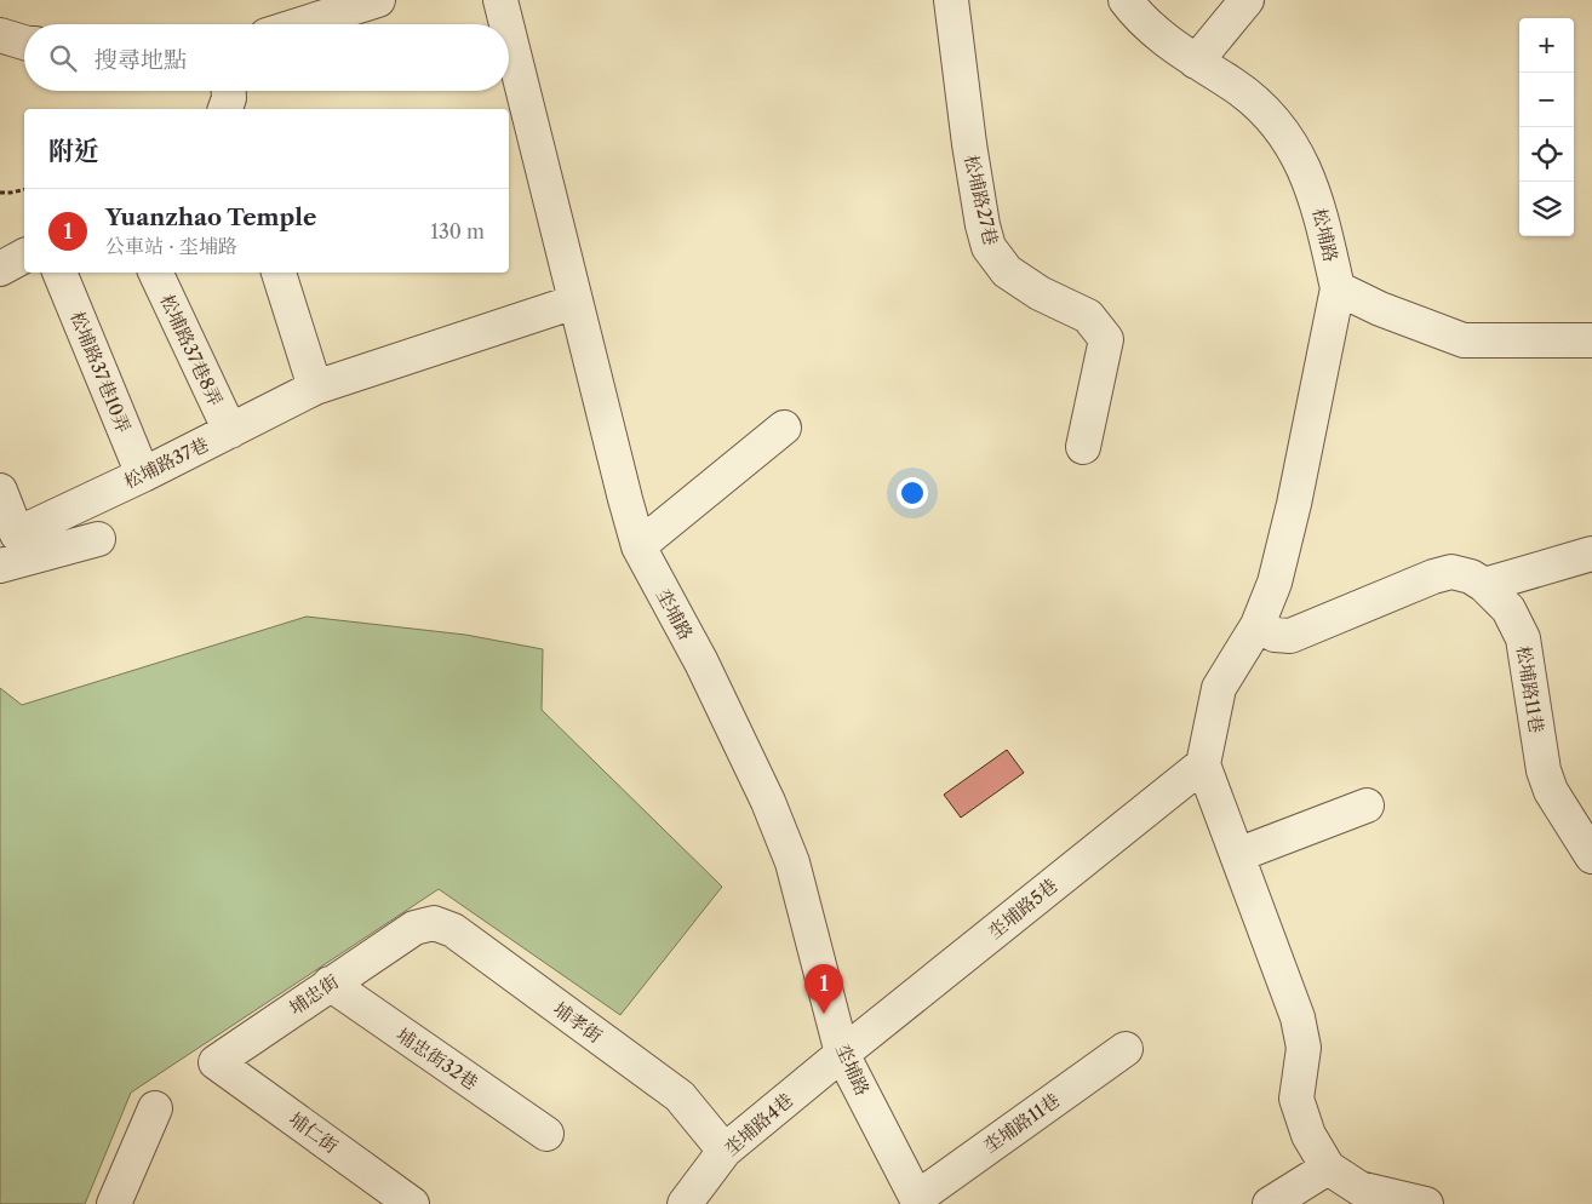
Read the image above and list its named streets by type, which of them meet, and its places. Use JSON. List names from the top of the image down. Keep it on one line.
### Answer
{"streets":{"street":["松埔路27巷","松埔路","松埔路37巷8弄","松埔路37巷10弄","松埔路37巷","坔埔路","松埔路11巷","坔埔路5巷","埔忠街","埔孝街","埔忠街32巷","坔埔路11巷","坔埔路4巷","埔仁街"]},"crossings":[["松埔路37巷8弄","松埔路37巷"],["松埔路37巷10弄","松埔路37巷"],["松埔路37巷","坔埔路"],["坔埔路","坔埔路5巷"],["坔埔路","坔埔路11巷"],["坔埔路","坔埔路4巷"],["坔埔路5巷","坔埔路4巷"],["埔忠街","埔孝街"],["埔忠街","埔忠街32巷"],["埔忠街","埔仁街"],["埔孝街","坔埔路4巷"]],"page":{"map_buttons":["+","−"],"search":"搜尋地點","heading":"附近","list":[{"mark":"1","name":"Yuanzhao Temple","note":"公車站 · 坔埔路","value":"130 m"}],"pins":"1"}}
